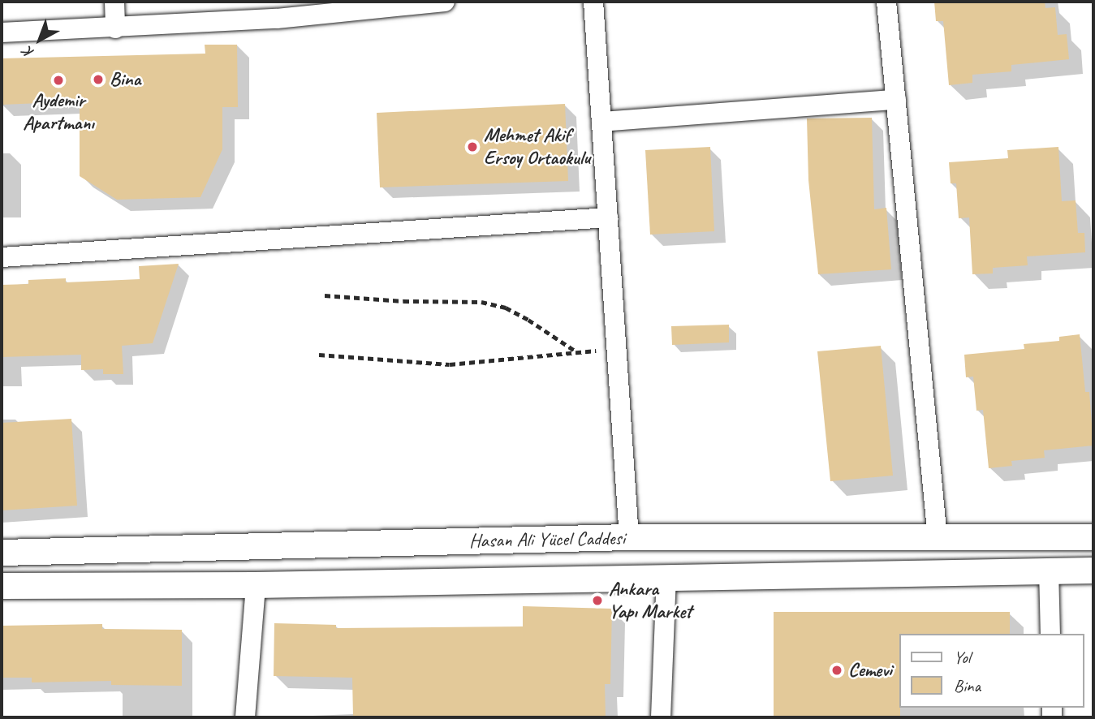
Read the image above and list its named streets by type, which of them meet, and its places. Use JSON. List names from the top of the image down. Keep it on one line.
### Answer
{"streets":{"street":["Hasan Ali Yücel Caddesi"]},"places":["Bina","Aydemir Apartmanı","Mehmet Akif Ersoy Ortaokulu","Ankara Yapı Market","Cemevi"],"legend":["Yol","Bina"],"north":"bottom left"}
